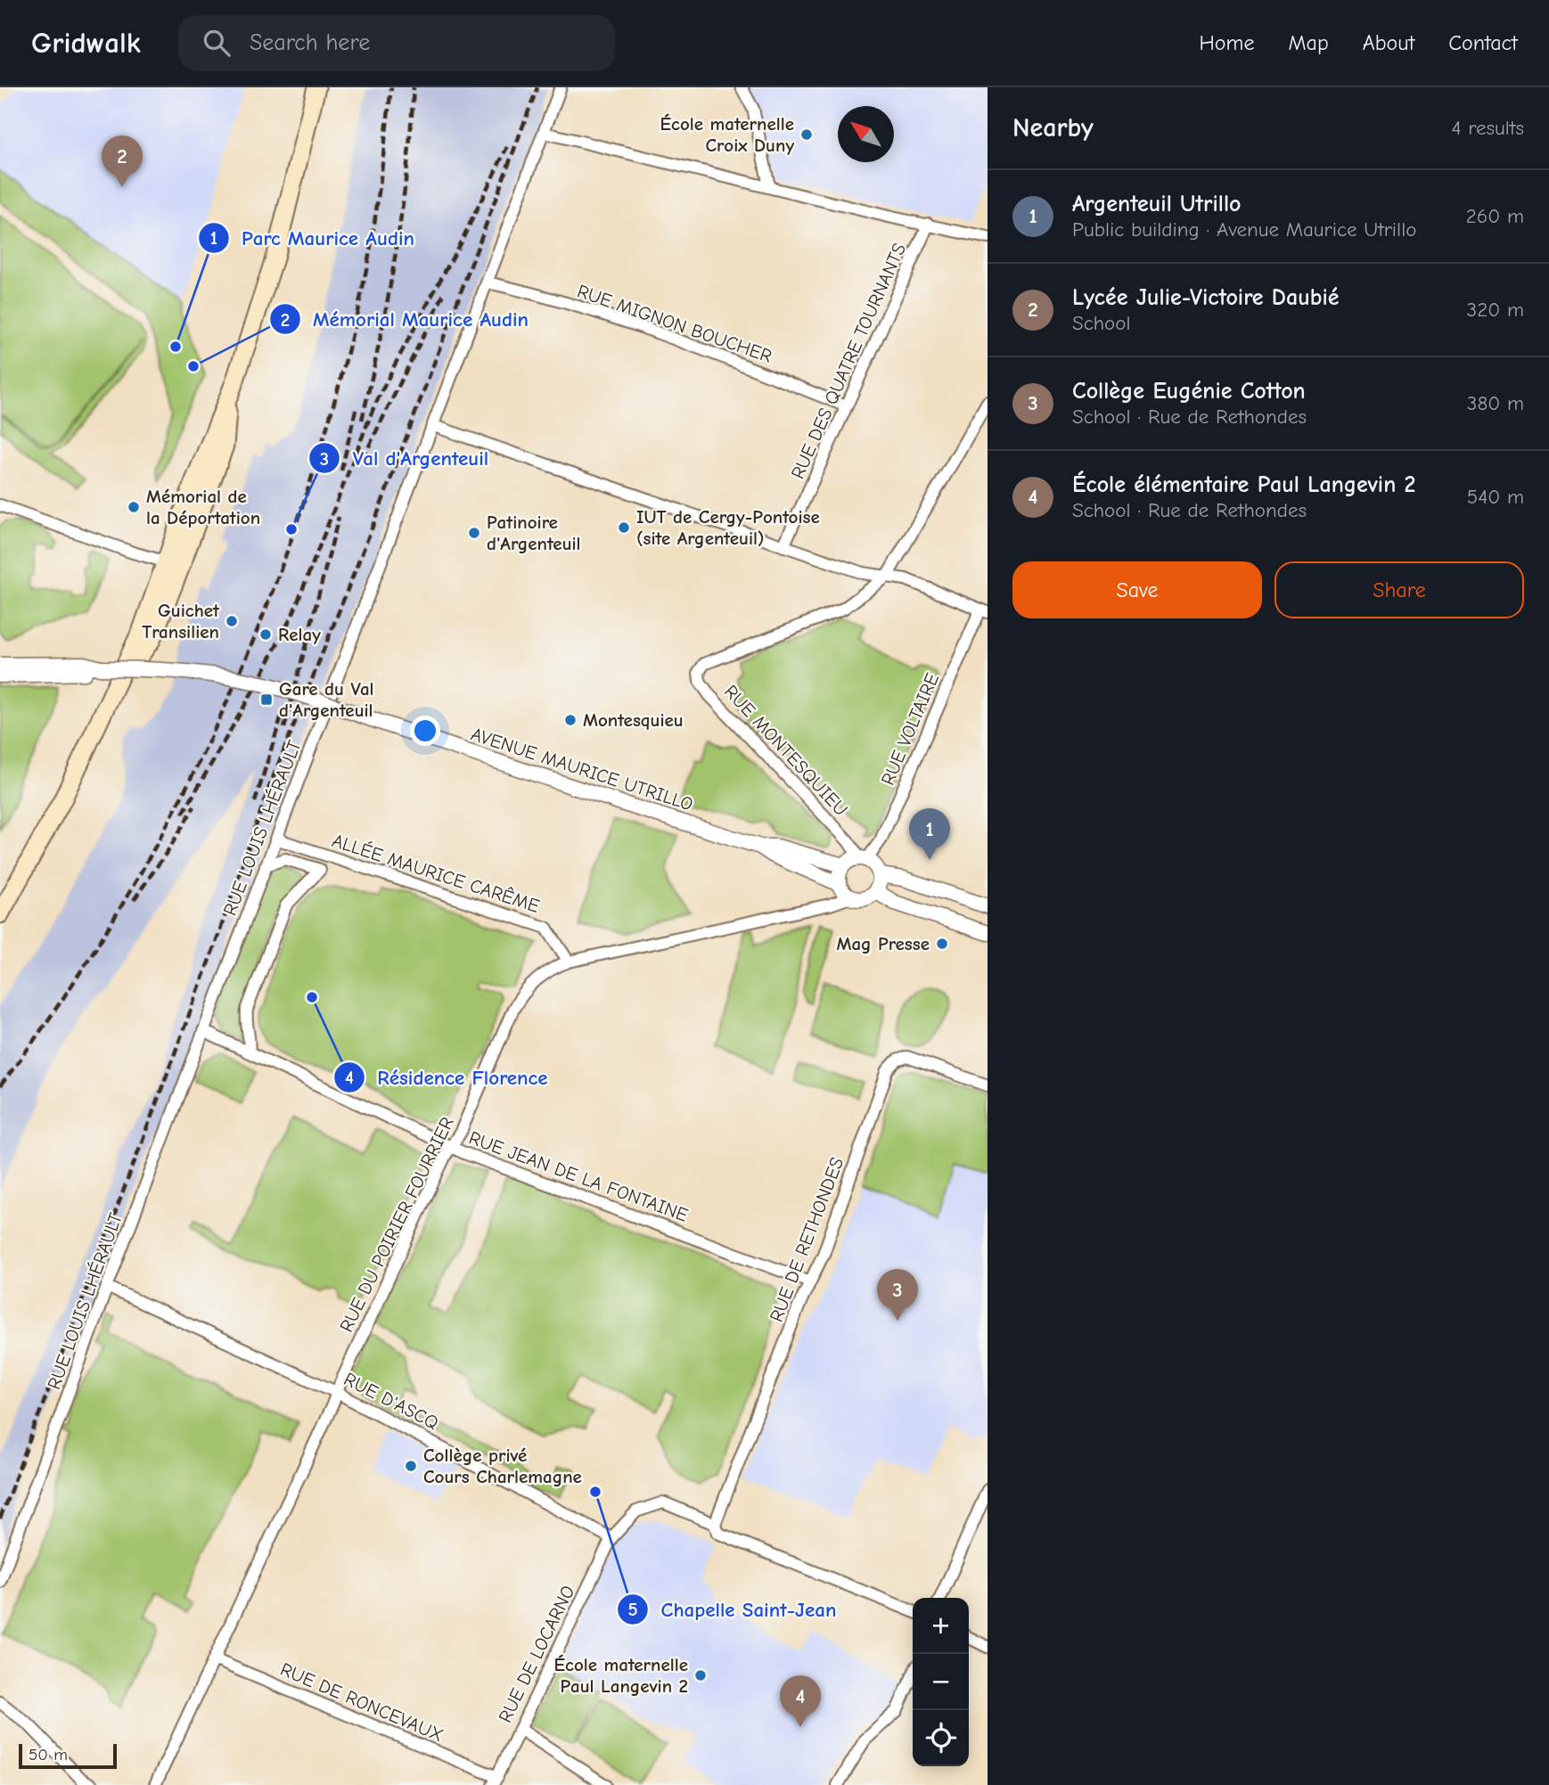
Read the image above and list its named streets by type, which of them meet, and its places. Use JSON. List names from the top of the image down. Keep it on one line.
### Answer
{"streets":{"street":["RUE MIGNON BOUCHER","RUE DES QUATRE TOURNANTS","RUE VOLTAIRE","RUE MONTESQUIEU","AVENUE MAURICE UTRILLO","RUE LOUIS LHÉRAULT","ALLÉE MAURICE CARÊME","RUE JEAN DE LA FONTAINE","RUE DU POIRIER FOURRIER","RUE DE RETHONDES","RUE D'ASCQ","RUE DE LOCARNO","RUE DE RONCEVAUX"]},"crossings":[["RUE MIGNON BOUCHER","RUE DES QUATRE TOURNANTS"],["RUE MIGNON BOUCHER","RUE LOUIS LHÉRAULT"],["RUE VOLTAIRE","RUE MONTESQUIEU"],["RUE VOLTAIRE","AVENUE MAURICE UTRILLO"],["RUE VOLTAIRE","RUE DU POIRIER FOURRIER"],["RUE MONTESQUIEU","AVENUE MAURICE UTRILLO"],["RUE MONTESQUIEU","RUE DU POIRIER FOURRIER"],["AVENUE MAURICE UTRILLO","RUE DU POIRIER FOURRIER"],["RUE LOUIS LHÉRAULT","ALLÉE MAURICE CARÊME"],["RUE LOUIS LHÉRAULT","RUE JEAN DE LA FONTAINE"],["RUE LOUIS LHÉRAULT","RUE D'ASCQ"],["ALLÉE MAURICE CARÊME","RUE DU POIRIER FOURRIER"],["RUE JEAN DE LA FONTAINE","RUE DU POIRIER FOURRIER"],["RUE JEAN DE LA FONTAINE","RUE DE RETHONDES"],["RUE DU POIRIER FOURRIER","RUE D'ASCQ"],["RUE DU POIRIER FOURRIER","RUE DE RONCEVAUX"],["RUE D'ASCQ","RUE DE LOCARNO"],["RUE DE LOCARNO","RUE DE RONCEVAUX"]],"places":{"other":["École maternelle Croix Duny","Parc Maurice Audin","Mémorial Maurice Audin","Mémorial de la Déportation","IUT de Cergy-Pontoise (site Argenteuil)","Val d'Argenteuil","Patinoire d'Argenteuil","Guichet Transilien","Relay","Montesquieu","Mag Presse","Résidence Florence","Collège privé Cours Charlemagne","Chapelle Saint-Jean","École maternelle Paul Langevin 2"],"transit":["Gare du Val d'Argenteuil"]},"scale_bar":"50 m","north":"top left","page":{"header":"Gridwalk","search":"Search here","nav":["Home","Map","About","Contact"],"heading":["Nearby","4 results"],"pins":["2","1","3","4"],"list":[{"mark":"1","name":"Argenteuil Utrillo","note":"Public building · Avenue Maurice Utrillo","value":"260 m"},{"mark":"2","name":"Lycée Julie-Victoire Daubié","note":"School","value":"320 m"},{"mark":"3","name":"Collège Eugénie Cotton","note":"School · Rue de Rethondes","value":"380 m"},{"mark":"4","name":"École élémentaire Paul Langevin 2","note":"School · Rue de Rethondes","value":"540 m"}],"buttons":["Save","Share"],"map_buttons":["+","−"],"scale":"50 m"}}
